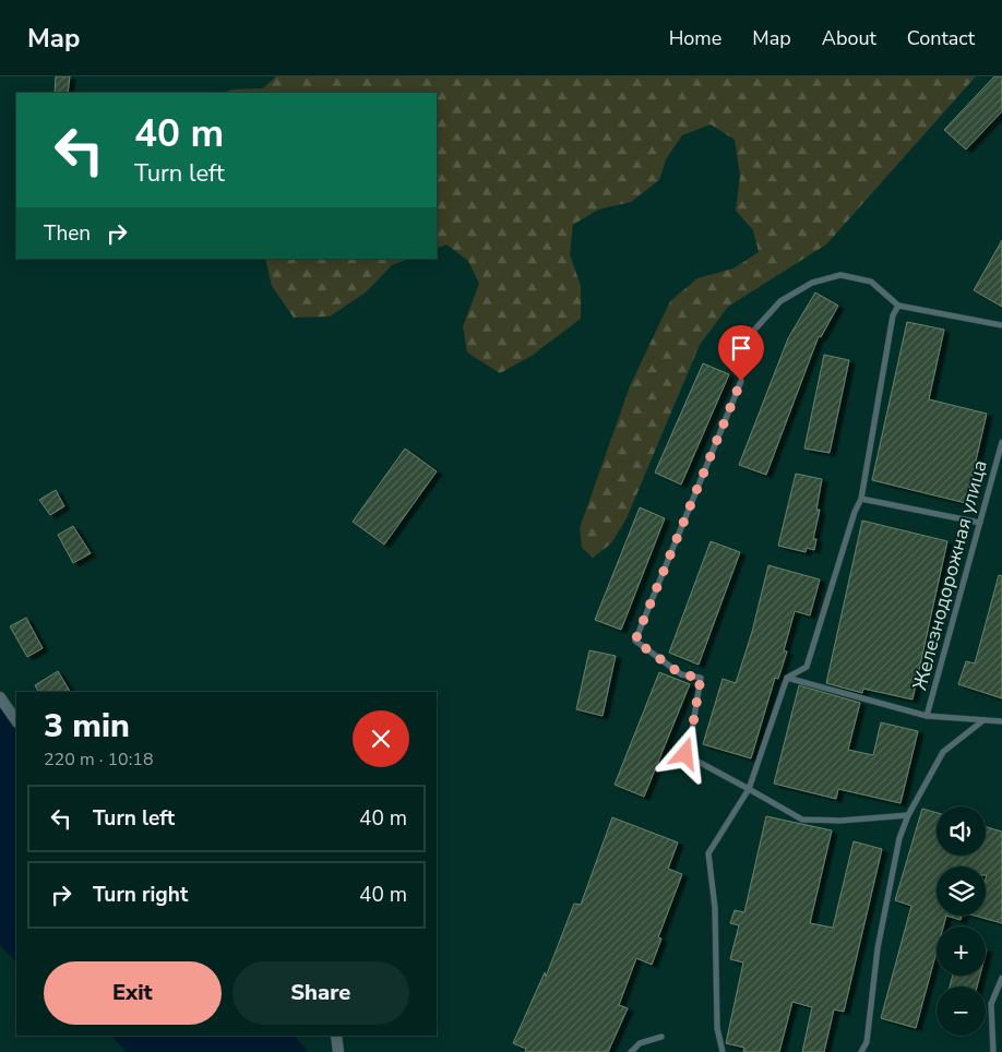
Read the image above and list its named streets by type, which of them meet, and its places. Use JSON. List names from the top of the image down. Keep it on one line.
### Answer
{"streets":{"lane":["Железнодорожная улица"]},"page":{"header":"Map","nav":["Home","Map","About","Contact"],"turn":["40 m","Turn left"],"then":"Then","heading":["3 min","220 m · 10:18"],"list":[{"name":"Turn left","value":"40 m"},{"name":"Turn right","value":"40 m"}],"map_buttons":["+","−"],"buttons":["Exit","Share"]}}
